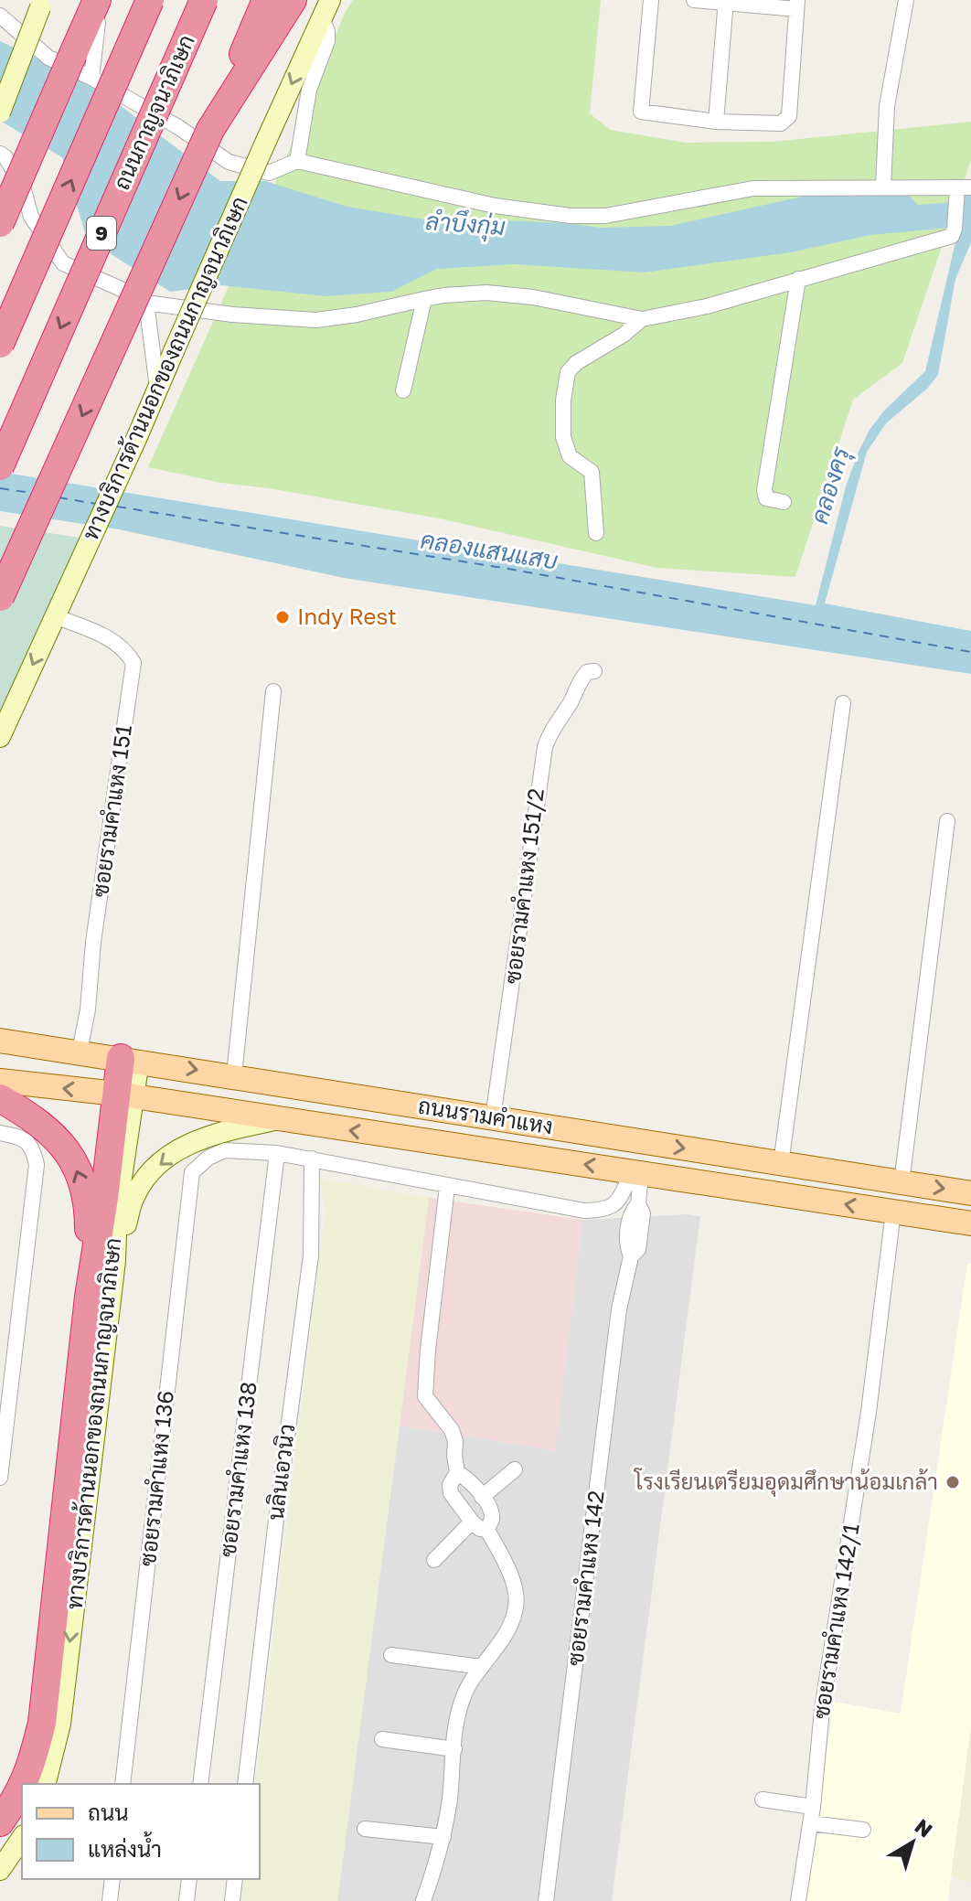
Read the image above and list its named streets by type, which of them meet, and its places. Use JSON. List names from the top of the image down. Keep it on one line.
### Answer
{"streets":{"highway":["ถนนกาญจนาภิเษก","9"],"main road":["ทางบริการด้านนอกของถนนกาญจนาภิเษก","ถนนรามคำแหง"],"street":["ซอยรามคำแหง 151","ซอยรามคำแหง 151/2","ซอยรามคำแหง 138","นลินเอวนิว","ซอยรามคำแหง 136","ซอยรามคำแหง 142","ซอยรามคำแหง 142/1"]},"crossings":[["ทางบริการด้านนอกของถนนกาญจนาภิเษก","ซอยรามคำแหง 151"],["ทางบริการด้านนอกของถนนกาญจนาภิเษก","ถนนรามคำแหง"],["ซอยรามคำแหง 151","ถนนรามคำแหง"],["ซอยรามคำแหง 151/2","ถนนรามคำแหง"],["ถนนรามคำแหง","ซอยรามคำแหง 142"],["ถนนรามคำแหง","ซอยรามคำแหง 142/1"],["ซอยรามคำแหง 138","ซอยรามคำแหง 136"]],"one_way":["ทางบริการด้านนอกของถนนกาญจนาภิเษก"],"water":["ลำบึงกุ่ม","คลองครุ","คลองแสนแสบ"],"places":["Indy Rest","โรงเรียนเตรียมอุดมศึกษาน้อมเกล้า"],"legend":["ถนน","แหล่งน้ำ"],"north":"top right"}
